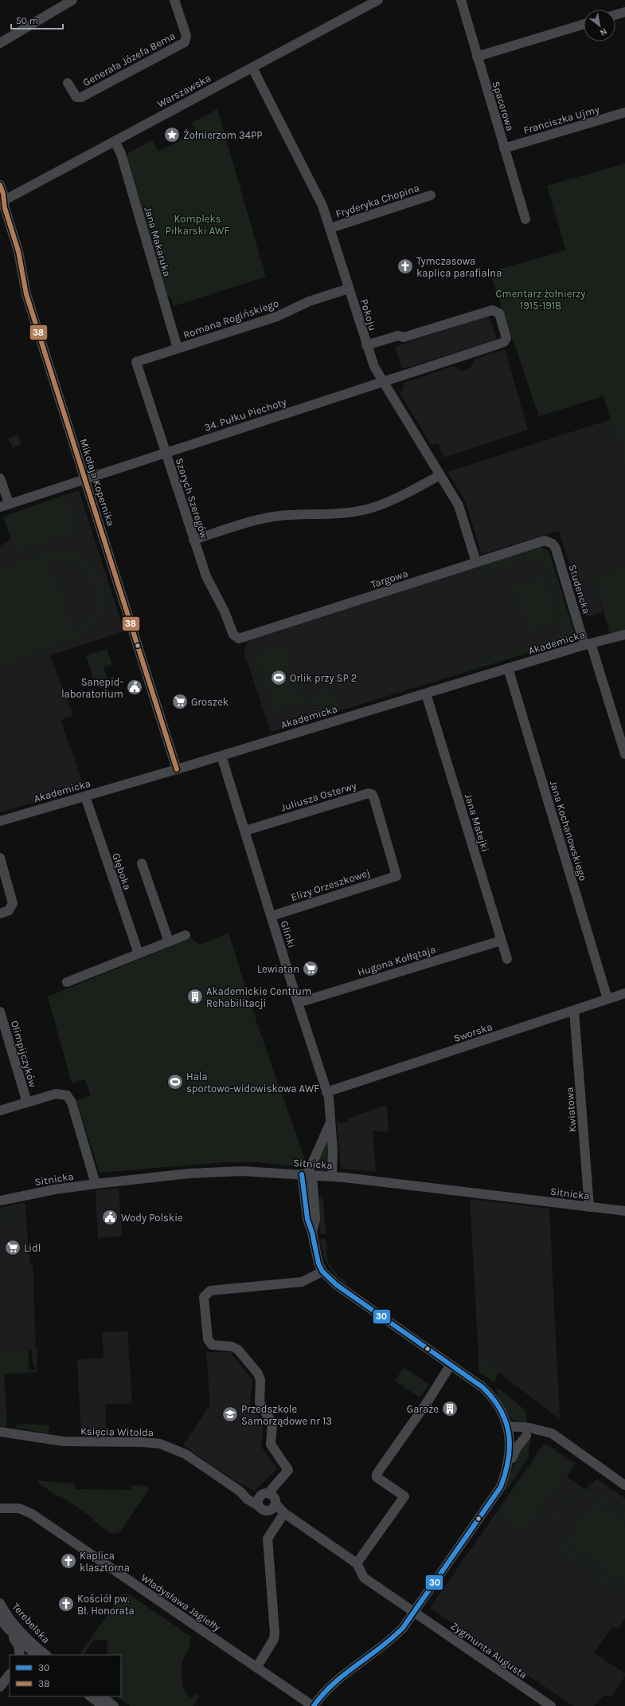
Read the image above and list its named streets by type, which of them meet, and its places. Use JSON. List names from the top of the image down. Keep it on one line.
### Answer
{"streets":{"street":["Generała Józefa Bema","Warszawska","Spacerowa","Franciszka Ujmy","Fryderyka Chopina","Jana Makaruka","Pokoju","Romana Rogińskiego","34. Pułku Piechoty","Mikołaja Kopernika","Szarych Szeregów","Targowa","Studencka","Akademicka","Juliusza Osterwy","Jana Matejki","Jana Kochanowskiego","Głęboka","Elizy Orzeszkowej","Glinki","Hugona Kołłątaja","Sworska","Olimpijczyków","Kwiatowa","Sitnicka","Księcia Witolda","Władysława Jagiełły","Terebelska","Zygmunta Augusta"]},"crossings":[["Warszawska","Jana Makaruka"],["Warszawska","Pokoju"],["Warszawska","Mikołaja Kopernika"],["Spacerowa","Franciszka Ujmy"],["Fryderyka Chopina","Pokoju"],["Jana Makaruka","Romana Rogińskiego"],["Pokoju","Romana Rogińskiego"],["Pokoju","34. Pułku Piechoty"],["Pokoju","Targowa"],["Romana Rogińskiego","Szarych Szeregów"],["34. Pułku Piechoty","Mikołaja Kopernika"],["34. Pułku Piechoty","Szarych Szeregów"],["Mikołaja Kopernika","Akademicka"],["Szarych Szeregów","Targowa"],["Targowa","Studencka"],["Studencka","Akademicka"],["Akademicka","Jana Matejki"],["Akademicka","Jana Kochanowskiego"],["Akademicka","Głęboka"],["Akademicka","Glinki"],["Juliusza Osterwy","Elizy Orzeszkowej"],["Juliusza Osterwy","Glinki"],["Jana Matejki","Hugona Kołłątaja"],["Jana Kochanowskiego","Sworska"],["Elizy Orzeszkowej","Glinki"],["Glinki","Hugona Kołłątaja"],["Glinki","Sworska"],["Glinki","Sitnicka"],["Sworska","Kwiatowa"],["Kwiatowa","Sitnicka"]],"parks":["Kompleks Piłkarski AWF","Cmentarz żołnierzy 1915-1918"],"places":{"place":["Żołnierzom 34PP"],"church":["Tymczasowa kaplica parafialna","Kaplica klasztorna","Kościół pw. Bł. Honorata"],"sports":["Orlik przy SP 2","Hala sportowo-widowiskowa AWF"],"public building":["Sanepid- laboratorium","Wody Polskie"],"supermarket":["Groszek","Lewiatan","Lidl"],"building":["Akademickie Centrum Rehabilitacji","Garaże"],"school or university":["Przedszkole Samorządowe nr 13"]},"lines":["transit line 38","transit line 30"],"legend":["30","38"],"scale_bar":"50 m","north":"bottom right"}
